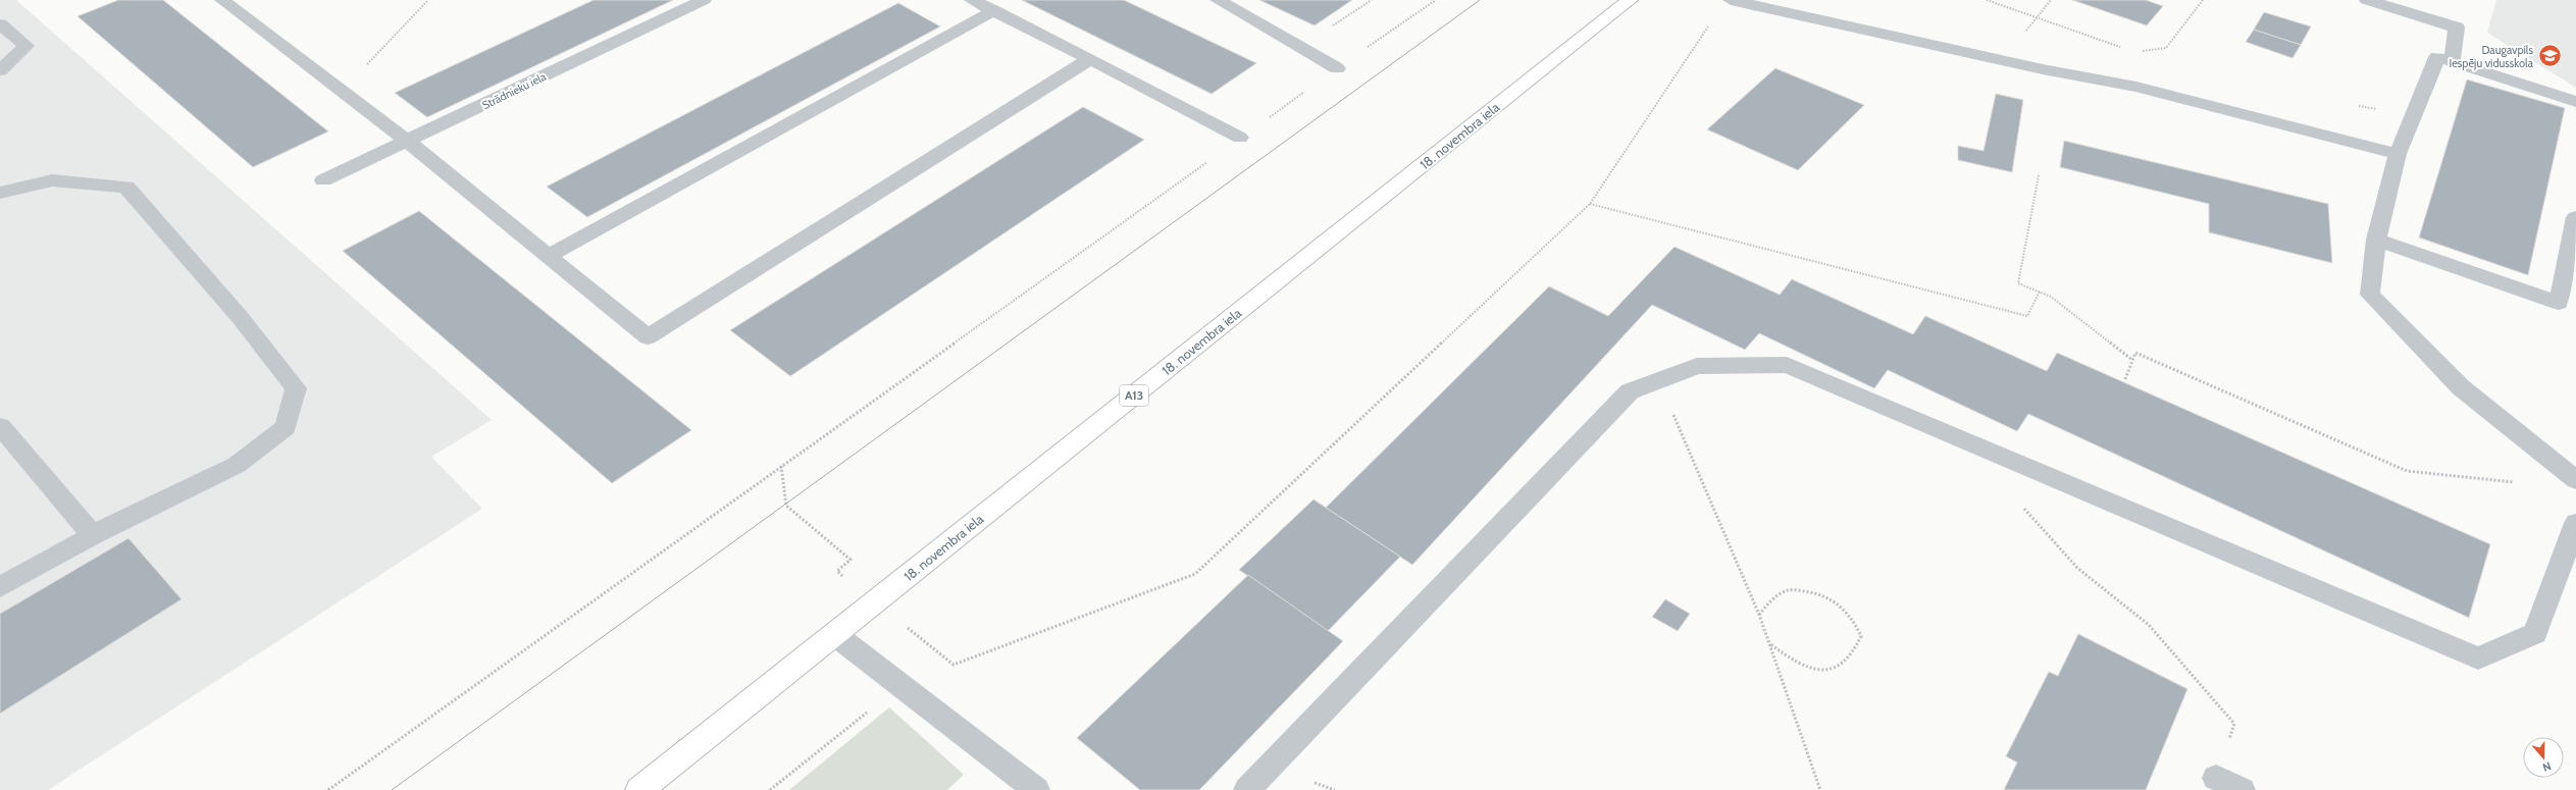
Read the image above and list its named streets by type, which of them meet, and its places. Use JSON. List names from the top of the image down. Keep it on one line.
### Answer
{"streets":{"main road":["18. novembra iela","A13"],"street":["Strādnieku iela"]},"places":{"school or university":["Daugavpils Iespēju vidusskola"]},"north":"bottom"}
